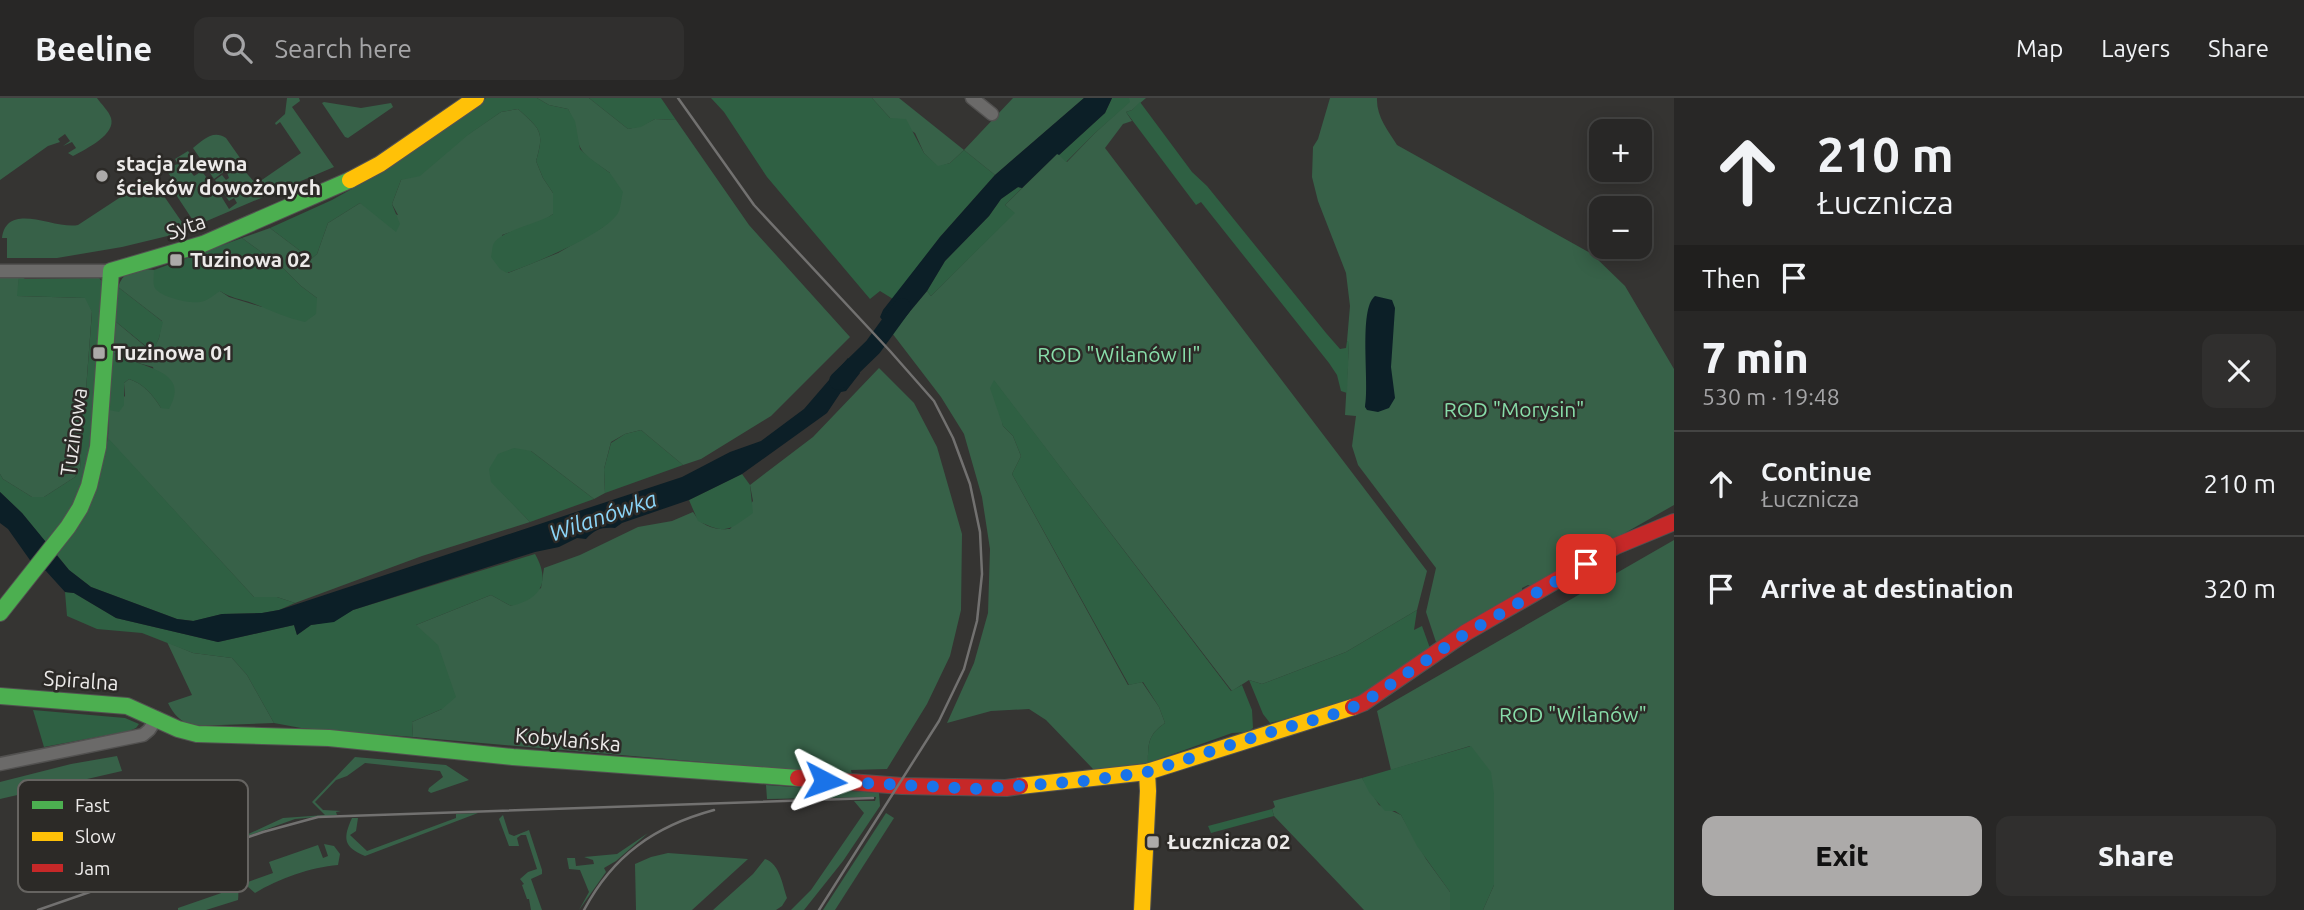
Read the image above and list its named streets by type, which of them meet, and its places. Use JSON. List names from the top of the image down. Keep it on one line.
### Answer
{"streets":{"street":["Syta","Tuzinowa","Spiralna","Kobylańska"]},"crossings":[["Syta","Tuzinowa"],["Spiralna","Kobylańska"]],"water":["Wilanówka"],"parks":["ROD \"Wilanów II\"","ROD \"Morysin\"","ROD \"Wilanów\""],"places":{"other":["stacja zlewna ścieków dowożonych"],"transit":["Tuzinowa 02","Tuzinowa 01","Łucznicza 02"]},"legend":["Fast","Slow","Jam"],"page":{"header":"Beeline","search":"Search here","nav":["Map","Layers","Share"],"turn":["210 m","Łucznicza"],"map_buttons":["+","−"],"then":"Then","heading":["7 min","530 m · 19:48"],"list":[{"name":"Continue","note":"Łucznicza","value":"210 m"},{"name":"Arrive at destination","value":"320 m"}],"buttons":["Exit","Share"]}}
